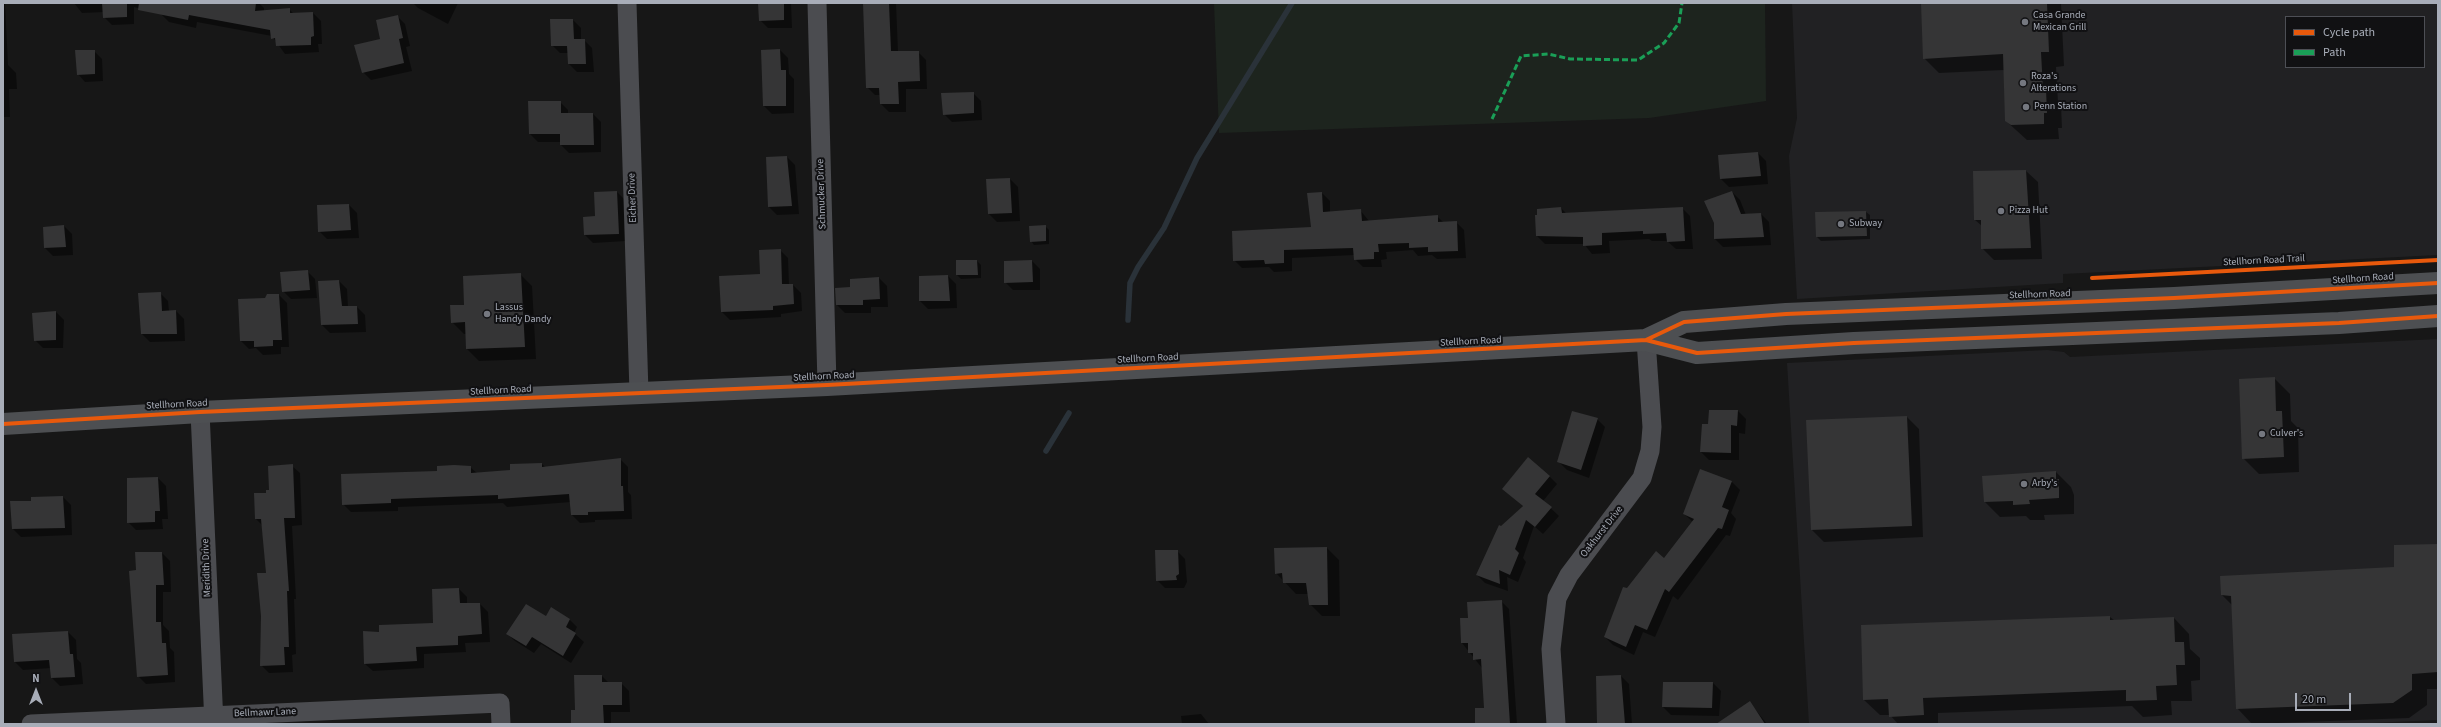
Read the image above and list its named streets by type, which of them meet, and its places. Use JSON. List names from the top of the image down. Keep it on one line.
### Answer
{"streets":{"main road":["Stellhorn Road"],"street":["Schmucker Drive","Eicher Drive","Oakhurst Drive","Meridith Drive","Bellmawr Lane"],"cycle path":["Stellhorn Road Trail"]},"crossings":[["Schmucker Drive","Stellhorn Road"],["Eicher Drive","Stellhorn Road"],["Stellhorn Road","Oakhurst Drive"],["Stellhorn Road","Meridith Drive"],["Meridith Drive","Bellmawr Lane"]],"places":["Casa Grande Mexican Grill","Roza's Alterations","Penn Station","Pizza Hut","Subway","Lassus Handy Dandy","Culver's","Arby's"],"legend":["Cycle path","Path"],"scale_bar":"20 m","north":"top"}
